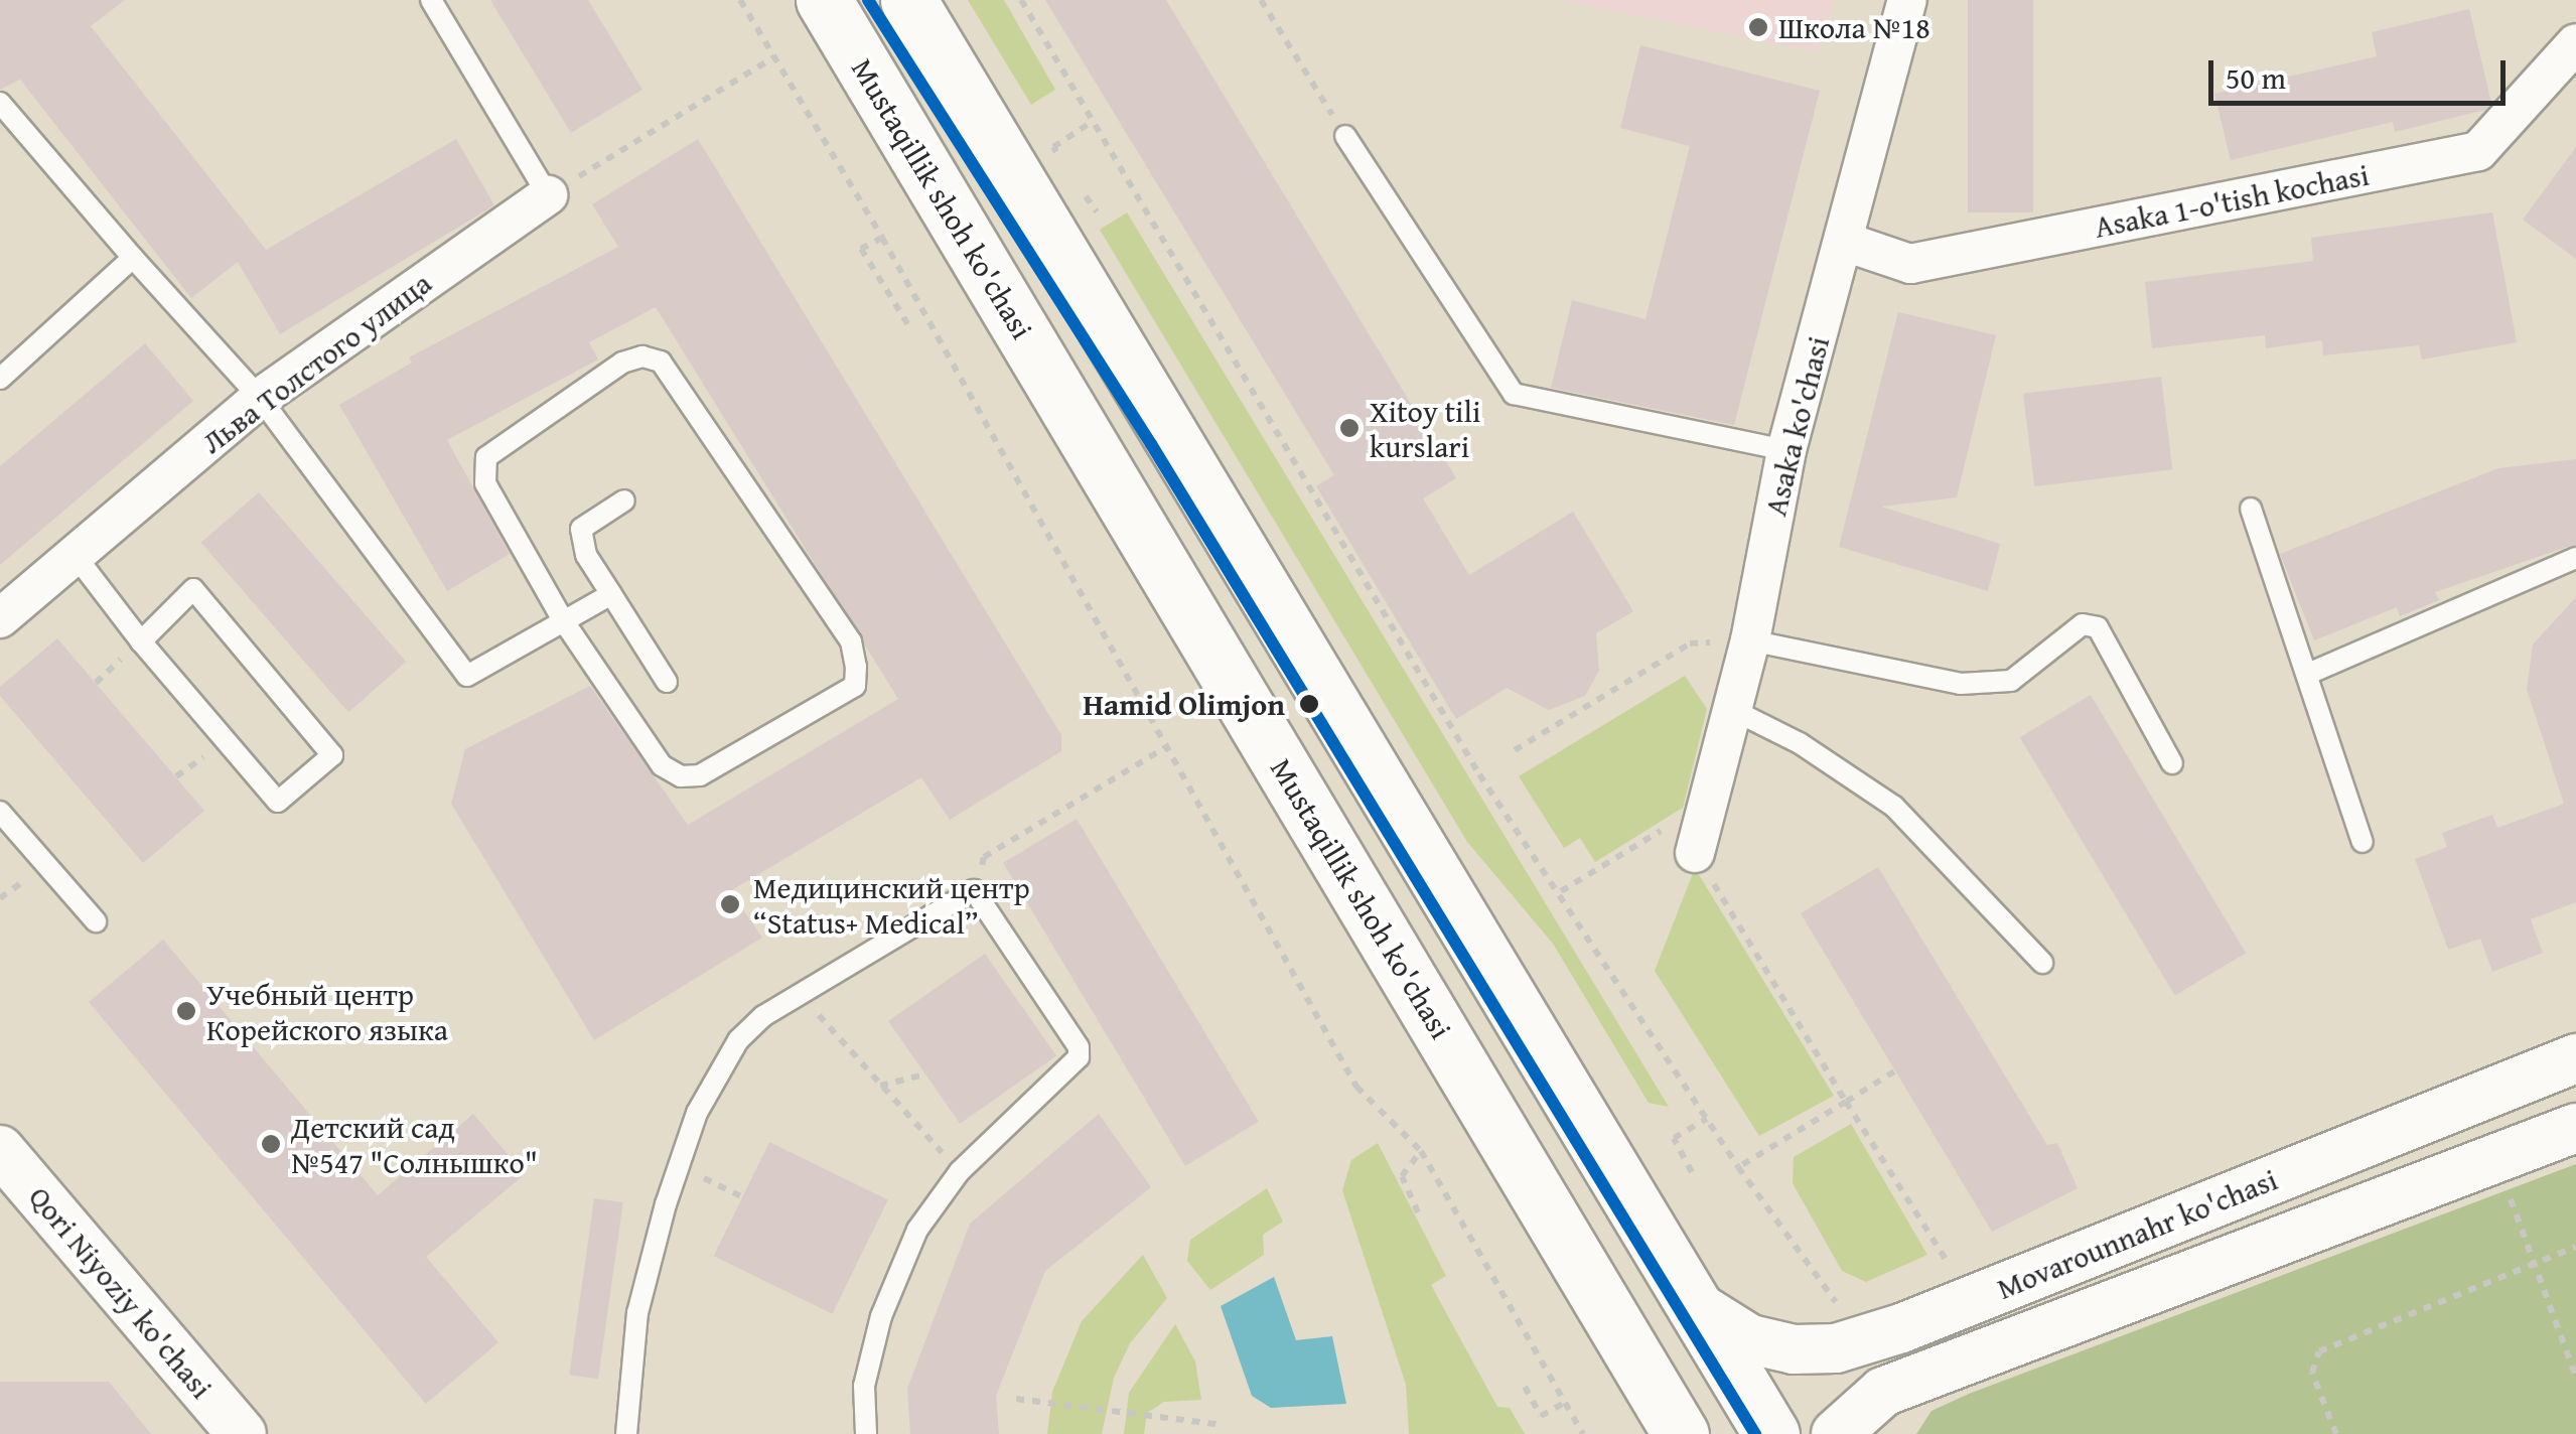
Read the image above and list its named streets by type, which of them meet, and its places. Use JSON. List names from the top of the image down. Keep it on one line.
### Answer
{"streets":{"main road":["Mustaqillik shoh ko'chasi"],"street":["Asaka 1-o'tish kochasi","Льва Толстого улица","Asaka ko'chasi","Movarounnahr ko'chasi","Qori Niyoziy ko'chasi"]},"crossings":[["Asaka 1-o'tish kochasi","Asaka ko'chasi"]],"places":["Школа №18","Xitoy tili kurslari","Hamid Olimjon","Медицинский центр “Status+ Medical”","Учебный центр Корейского языка","Детский сад №547 \"Солнышко\""],"scale_bar":"50 m"}
